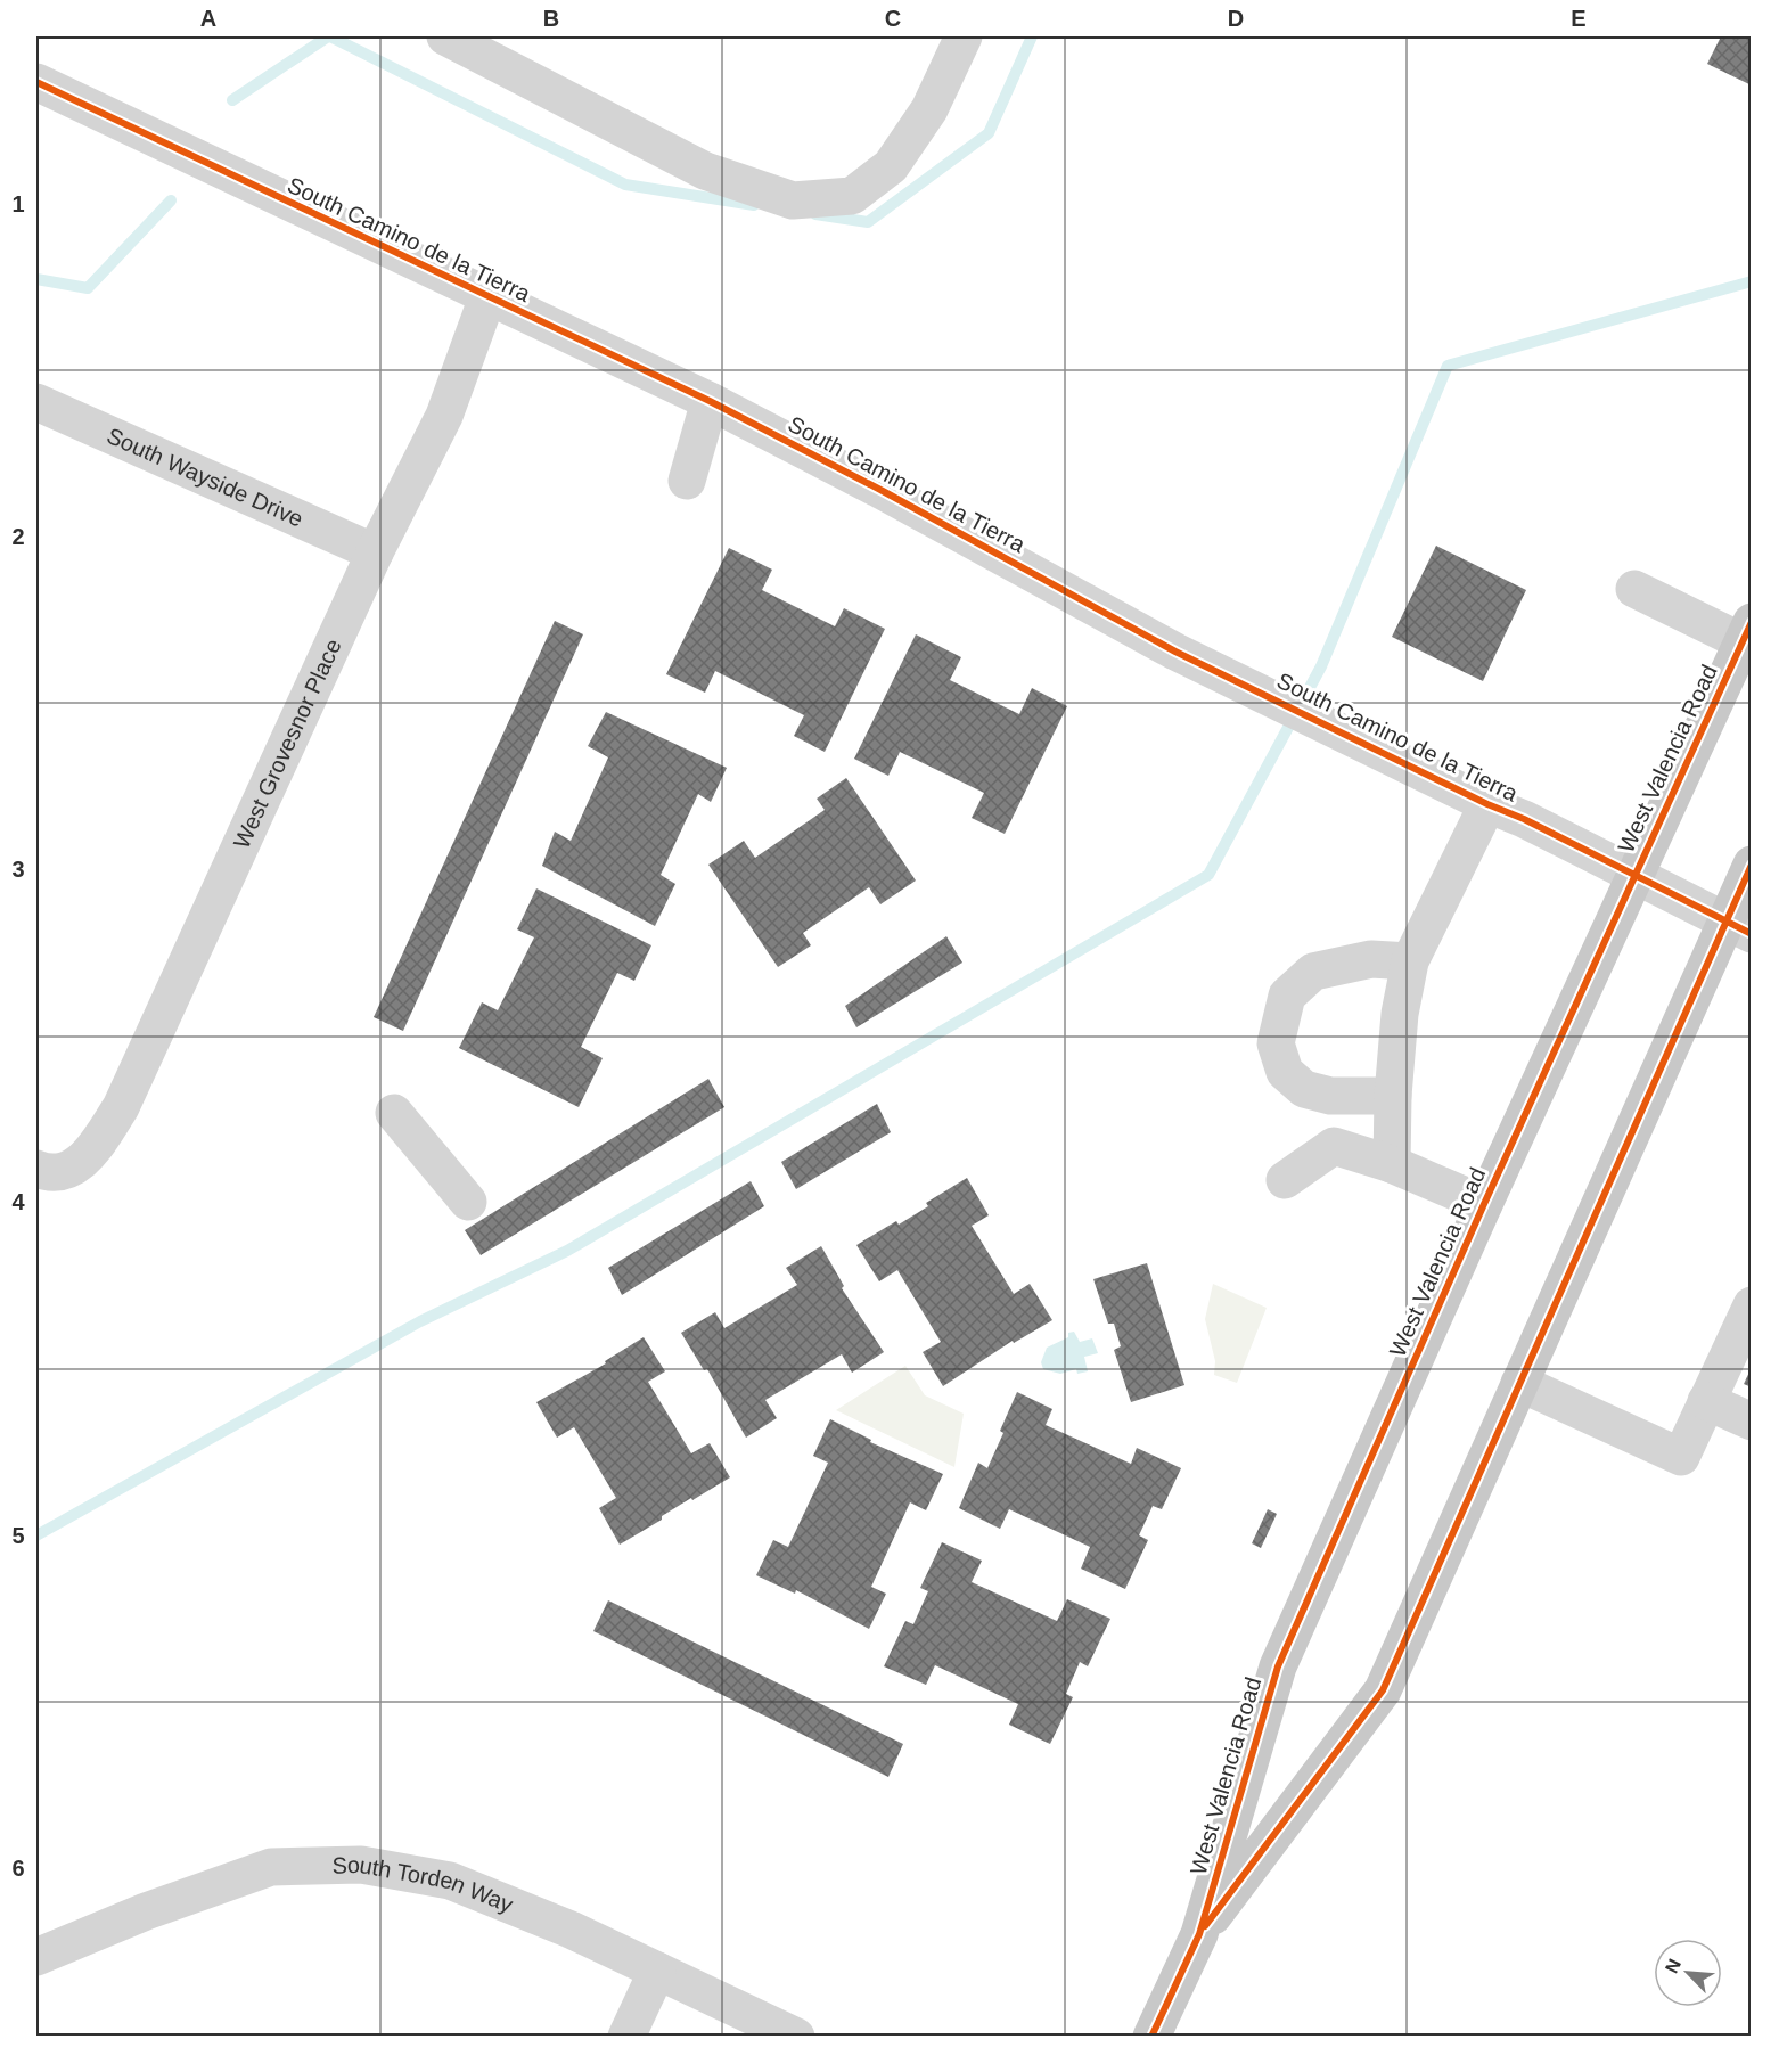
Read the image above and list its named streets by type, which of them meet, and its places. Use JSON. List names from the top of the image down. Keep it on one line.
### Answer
{"streets":{"main road":["West Valencia Road"],"street":["South Camino de la Tierra","South Wayside Drive","West Grovesnor Place","South Torden Way"]},"crossings":[["South Camino de la Tierra","West Grovesnor Place"],["South Camino de la Tierra","West Valencia Road"],["South Wayside Drive","West Grovesnor Place"]],"north":"top left","grid":{"columns":["A","B","C","D","E"],"rows":["1","2","3","4","5","6"]}}
